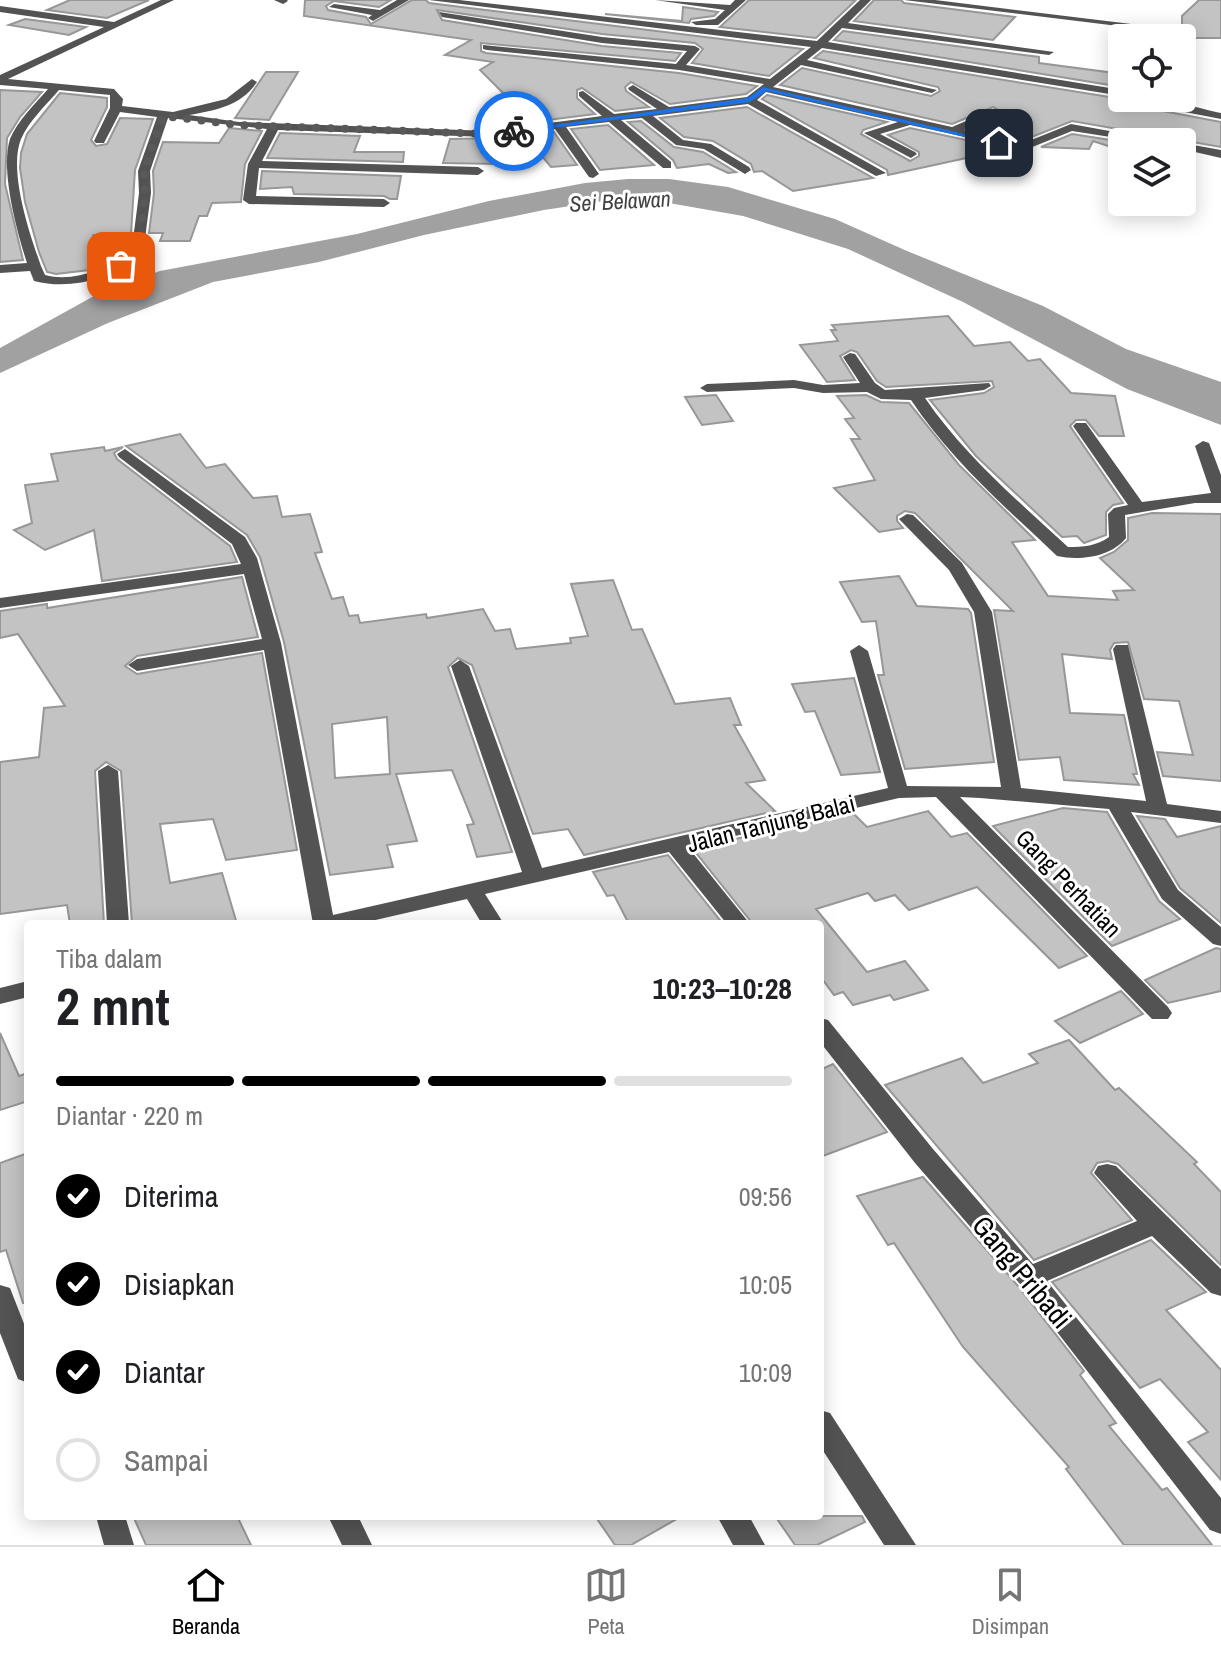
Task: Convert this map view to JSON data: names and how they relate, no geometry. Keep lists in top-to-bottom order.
{
  "streets": {
    "street": ["Jalan Tanjung Balai", "Gang Perhatian", "Gang Pribadi"]
  },
  "crossings": [
    ["Jalan Tanjung Balai", "Gang Perhatian"]
  ],
  "water": ["Sei Belawan"],
  "page": {
    "heading": ["2 mnt", "Tiba dalam", "10:23–10:28"],
    "bar": "Diantar · 220 m",
    "list": [
      ["Diterima", "09:56"],
      ["Disiapkan", "10:05"],
      ["Diantar", "10:09"],
      "Sampai"
    ],
    "tabs": ["Beranda", "Peta", "Disimpan"]
  }
}
